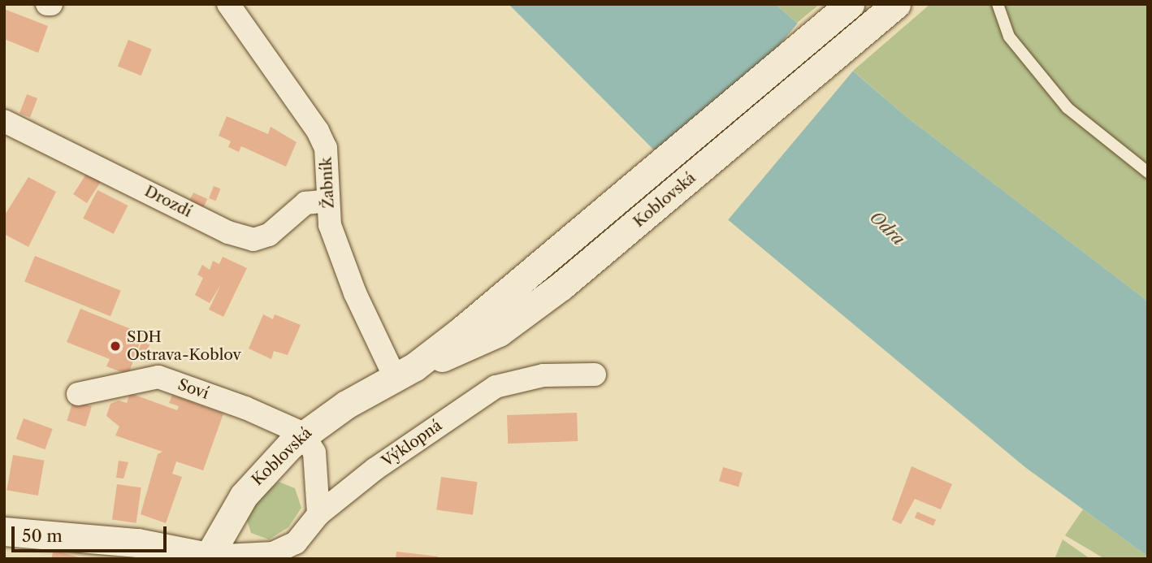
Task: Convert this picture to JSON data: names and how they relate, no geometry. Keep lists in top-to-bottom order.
{
  "streets": {
    "street": [
      "Žabník",
      "Koblovská",
      "Drozdí",
      "Soví",
      "Výklopná"
    ]
  },
  "crossings": [
    ["Žabník", "Koblovská"],
    ["Žabník", "Drozdí"],
    ["Koblovská", "Soví"],
    ["Koblovská", "Výklopná"]
  ],
  "water": ["Odra"],
  "places": ["SDH Ostrava-Koblov"],
  "scale_bar": "50 m"
}
